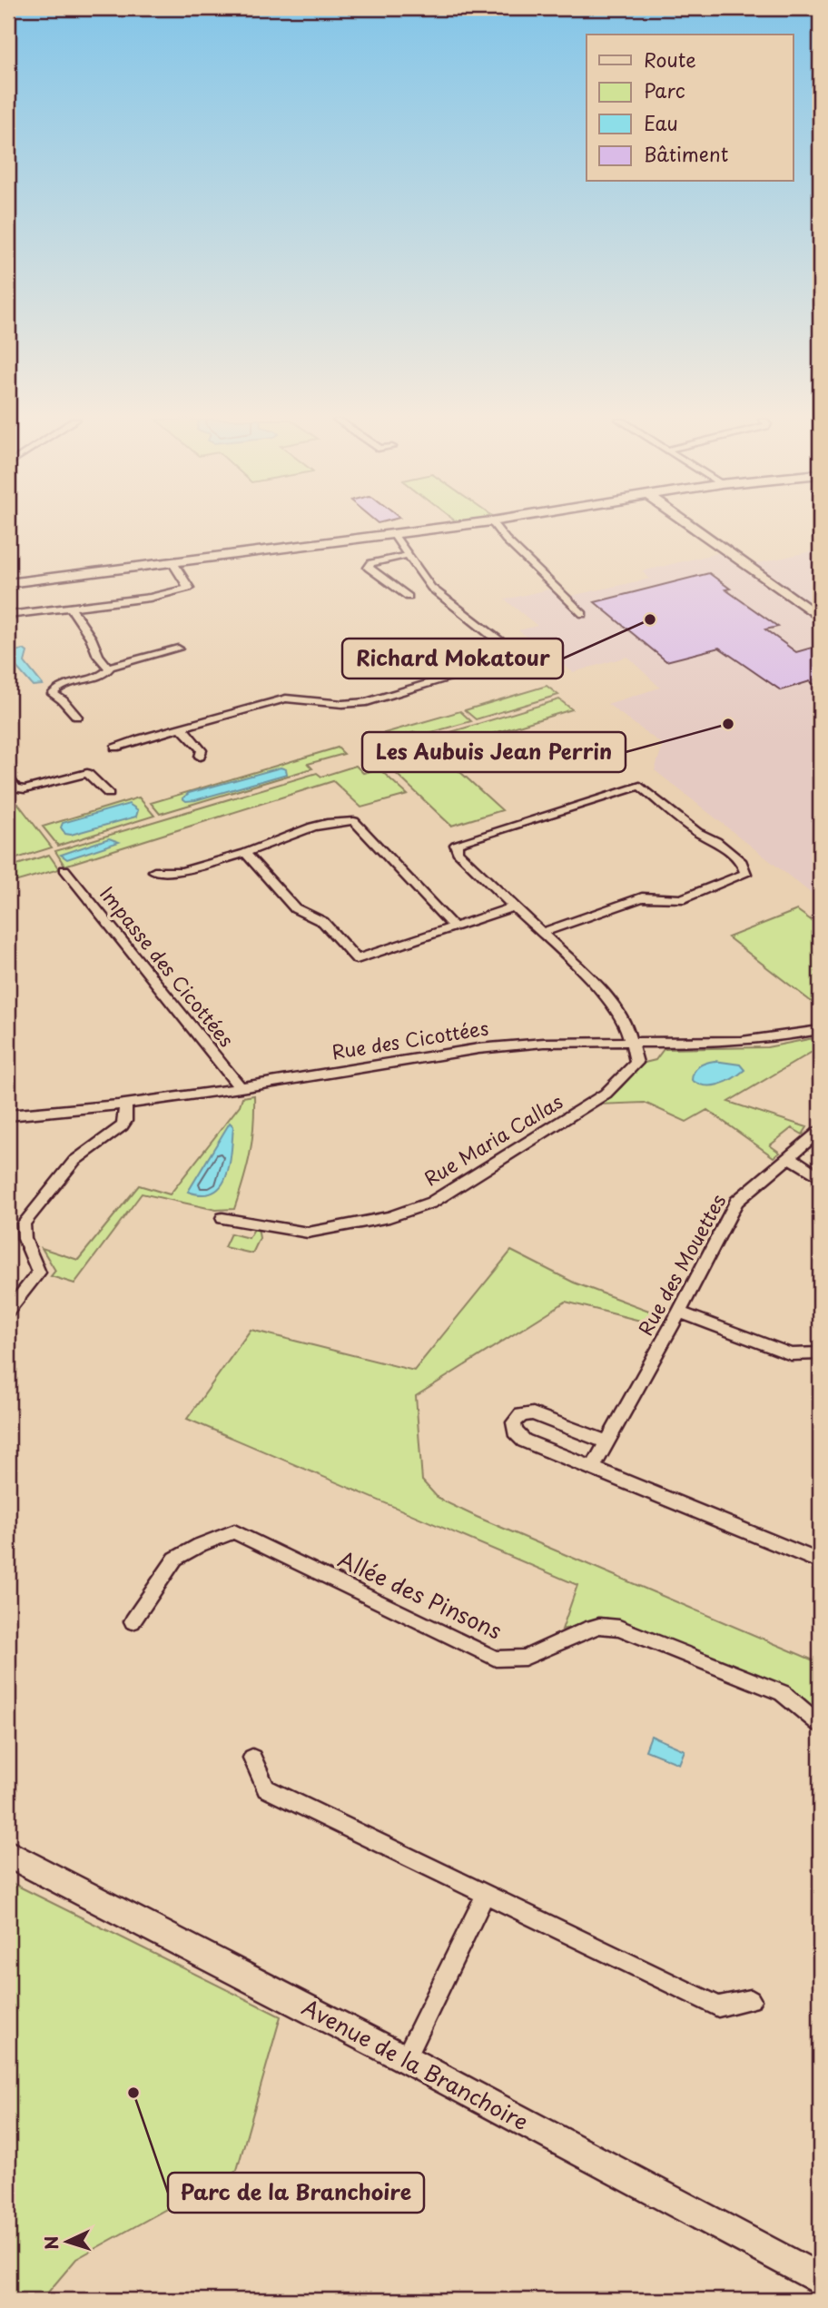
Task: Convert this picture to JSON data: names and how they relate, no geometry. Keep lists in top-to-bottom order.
{
  "streets": {
    "main road": ["Avenue de la Branchoire"],
    "street": [
      "Impasse des Cicottées",
      "Rue des Cicottées",
      "Rue Maria Callas",
      "Rue des Mouettes",
      "Allée des Pinsons"
    ]
  },
  "crossings": [
    ["Impasse des Cicottées", "Rue des Cicottées"],
    ["Rue des Cicottées", "Rue Maria Callas"]
  ],
  "places": ["Richard Mokatour", "Les Aubuis Jean Perrin", "Parc de la Branchoire"],
  "legend": [
    "Route",
    "Parc",
    "Eau",
    "Bâtiment"
  ],
  "north": "left"
}
